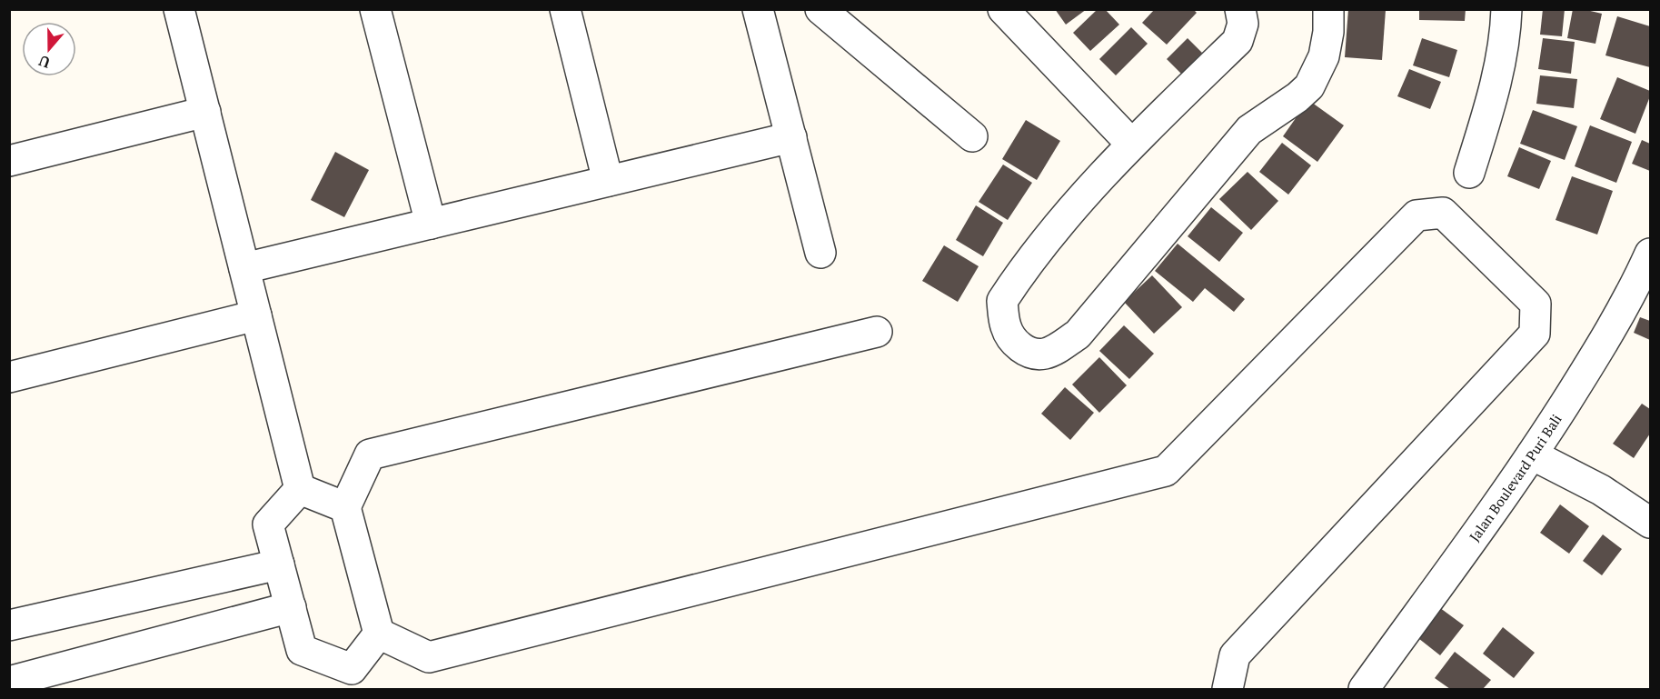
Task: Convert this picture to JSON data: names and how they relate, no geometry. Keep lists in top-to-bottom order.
{
  "streets": {
    "street": ["Jalan Boulevard Puri Bali"]
  },
  "north": "bottom"
}
